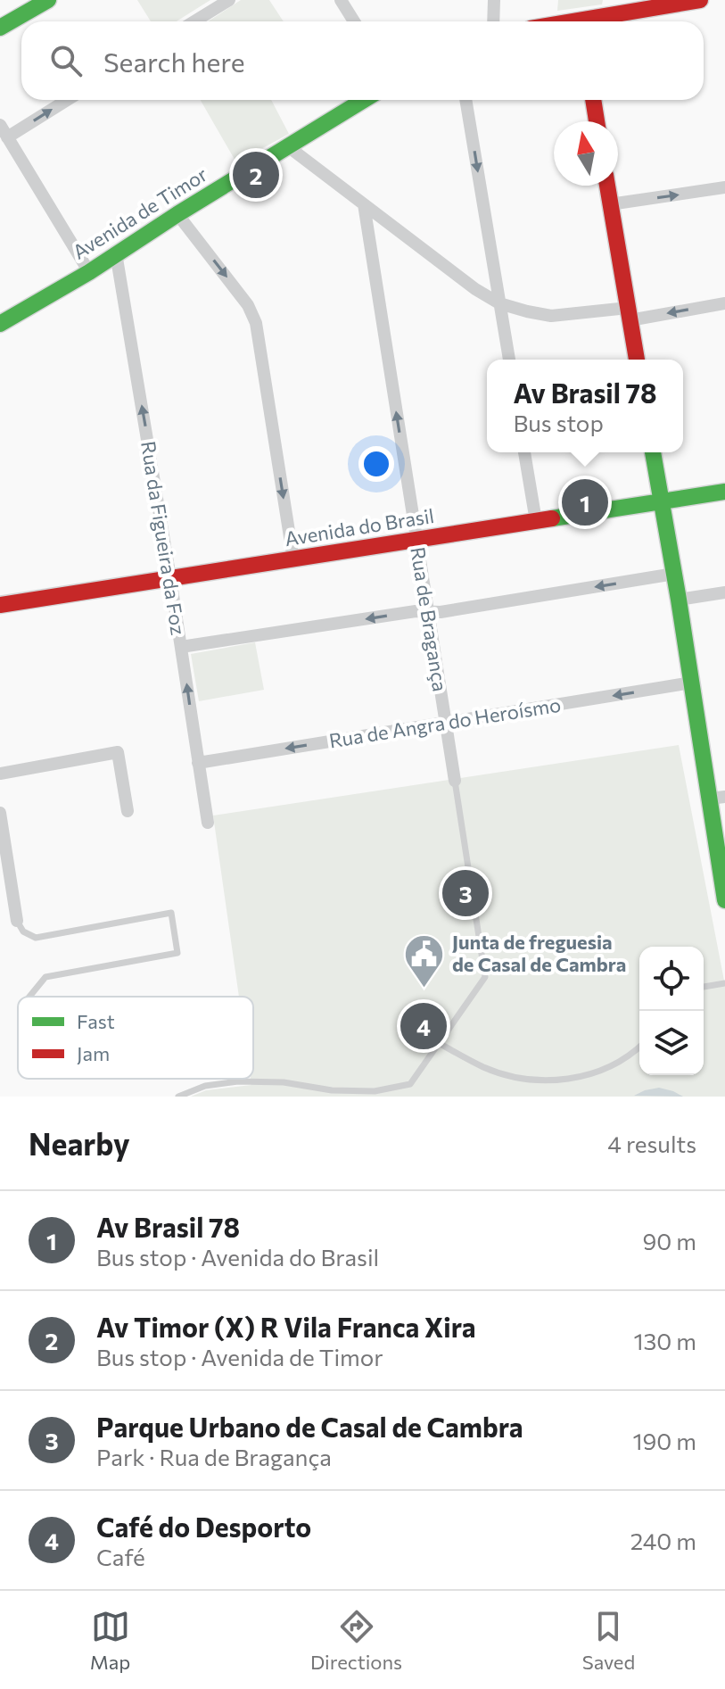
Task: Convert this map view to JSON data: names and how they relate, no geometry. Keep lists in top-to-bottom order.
{
  "streets": {
    "street": [
      "Avenida de Timor",
      "Avenida do Brasil",
      "Rua da Figueira da Foz",
      "Rua de Bragança",
      "Rua de Angra do Heroísmo"
    ]
  },
  "crossings": [
    ["Avenida de Timor", "Rua da Figueira da Foz"],
    ["Avenida do Brasil", "Rua da Figueira da Foz"],
    ["Avenida do Brasil", "Rua de Bragança"],
    ["Rua da Figueira da Foz", "Rua de Angra do Heroísmo"],
    ["Rua de Bragança", "Rua de Angra do Heroísmo"]
  ],
  "one_way": ["Rua da Figueira da Foz", "Rua de Bragança"],
  "places": {
    "public building": ["Junta de freguesia de Casal de Cambra"]
  },
  "legend": ["Fast", "Jam"],
  "north": "top",
  "page": {
    "search": "Search here",
    "pins": [
      "2",
      "1",
      "3",
      "4"
    ],
    "popup": ["Av Brasil 78", "Bus stop"],
    "heading": ["Nearby", "4 results"],
    "list": [
      {
        "mark": "1",
        "name": "Av Brasil 78",
        "note": "Bus stop · Avenida do Brasil",
        "value": "90 m"
      },
      {
        "mark": "2",
        "name": "Av Timor (X) R Vila Franca Xira",
        "note": "Bus stop · Avenida de Timor",
        "value": "130 m"
      },
      {
        "mark": "3",
        "name": "Parque Urbano de Casal de Cambra",
        "note": "Park · Rua de Bragança",
        "value": "190 m"
      },
      {
        "mark": "4",
        "name": "Café do Desporto",
        "note": "Café",
        "value": "240 m"
      }
    ],
    "nav": ["Map", "Directions", "Saved"]
  }
}
